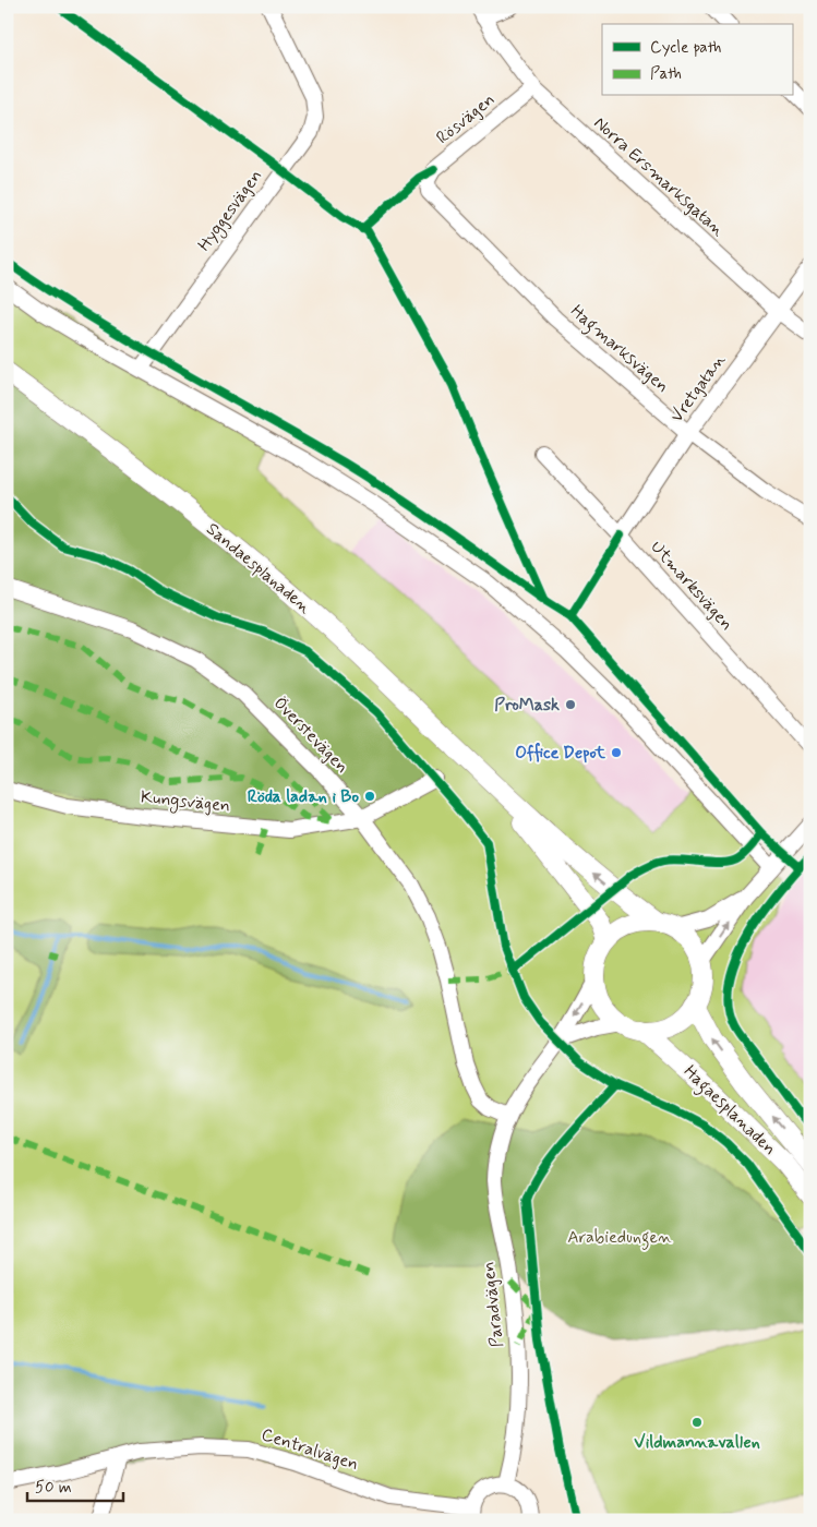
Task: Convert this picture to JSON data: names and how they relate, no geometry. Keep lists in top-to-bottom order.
{
  "streets": {
    "main road": ["Sandaesplanaden", "Hagaesplanaden"],
    "street": [
      "Rösvägen",
      "Norra Ersmarksgatan",
      "Hyggesvägen",
      "Hagmarksvägen",
      "Vretgatan",
      "Utmarksvägen",
      "Överstevägen",
      "Kungsvägen",
      "Paradvägen",
      "Centralvägen"
    ]
  },
  "crossings": [
    ["Rösvägen", "Norra Ersmarksgatan"],
    ["Rösvägen", "Hagmarksvägen"],
    ["Norra Ersmarksgatan", "Vretgatan"],
    ["Hagmarksvägen", "Vretgatan"],
    ["Vretgatan", "Utmarksvägen"],
    ["Sandaesplanaden", "Hagaesplanaden"],
    ["Sandaesplanaden", "Paradvägen"],
    ["Överstevägen", "Kungsvägen"],
    ["Överstevägen", "Paradvägen"],
    ["Hagaesplanaden", "Paradvägen"],
    ["Paradvägen", "Centralvägen"]
  ],
  "parks": ["Arabiedungen"],
  "places": [
    "ProMask",
    "Office Depot",
    "Röda ladan i Bo",
    "Vildmannavallen"
  ],
  "legend": ["Cycle path", "Path"],
  "scale_bar": "50 m"
}
